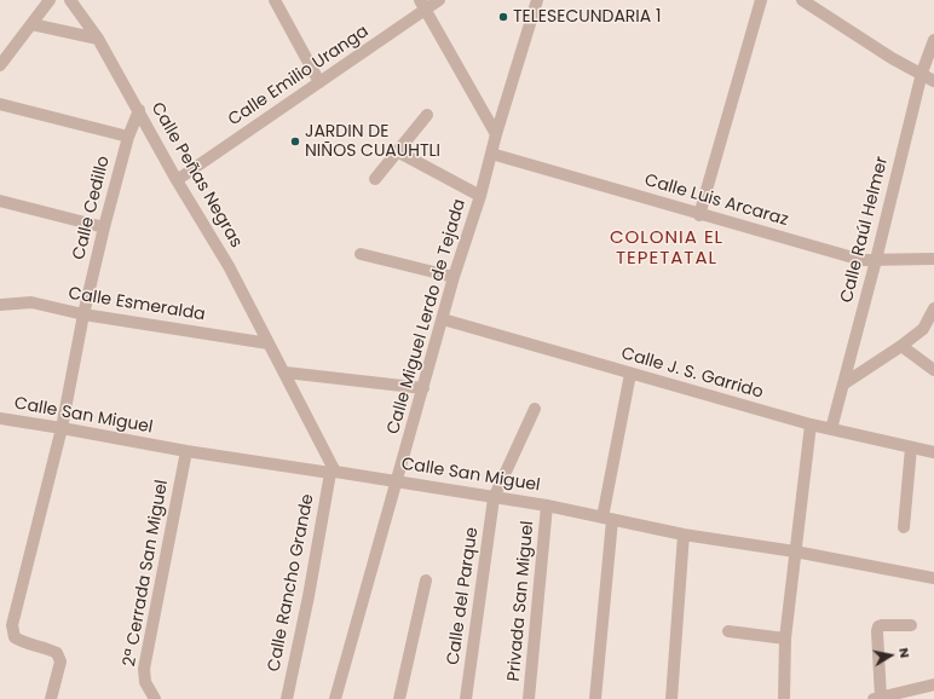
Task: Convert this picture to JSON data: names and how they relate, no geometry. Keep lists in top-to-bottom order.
{
  "streets": {
    "street": [
      "Calle Emilio Uranga",
      "Calle Peñas Negras",
      "Calle Luis Arcaraz",
      "Calle Cedillo",
      "Calle Raúl Helmer",
      "Calle Esmeralda",
      "Calle Miguel Lerdo de Tejada",
      "Calle J. S. Garrido",
      "Calle San Miguel",
      "2ª Cerrada San Miguel",
      "Calle Rancho Grande",
      "Calle del Parque",
      "Privada San Miguel"
    ]
  },
  "crossings": [
    ["Calle Emilio Uranga", "Calle Peñas Negras"],
    ["Calle Peñas Negras", "Calle Cedillo"],
    ["Calle Peñas Negras", "Calle Esmeralda"],
    ["Calle Peñas Negras", "Calle San Miguel"],
    ["Calle Peñas Negras", "Calle Rancho Grande"],
    ["Calle Luis Arcaraz", "Calle Raúl Helmer"],
    ["Calle Luis Arcaraz", "Calle Miguel Lerdo de Tejada"],
    ["Calle Cedillo", "Calle Esmeralda"],
    ["Calle Cedillo", "Calle San Miguel"],
    ["Calle Raúl Helmer", "Calle J. S. Garrido"],
    ["Calle Miguel Lerdo de Tejada", "Calle J. S. Garrido"],
    ["Calle Miguel Lerdo de Tejada", "Calle San Miguel"],
    ["Calle San Miguel", "2ª Cerrada San Miguel"],
    ["Calle San Miguel", "Calle Rancho Grande"],
    ["Calle San Miguel", "Calle del Parque"],
    ["Calle San Miguel", "Privada San Miguel"]
  ],
  "districts": ["COLONIA EL TEPETATAL"],
  "places": ["TELESECUNDARIA 1", "JARDIN DE NIÑOS CUAUHTLI"],
  "north": "right"
}
